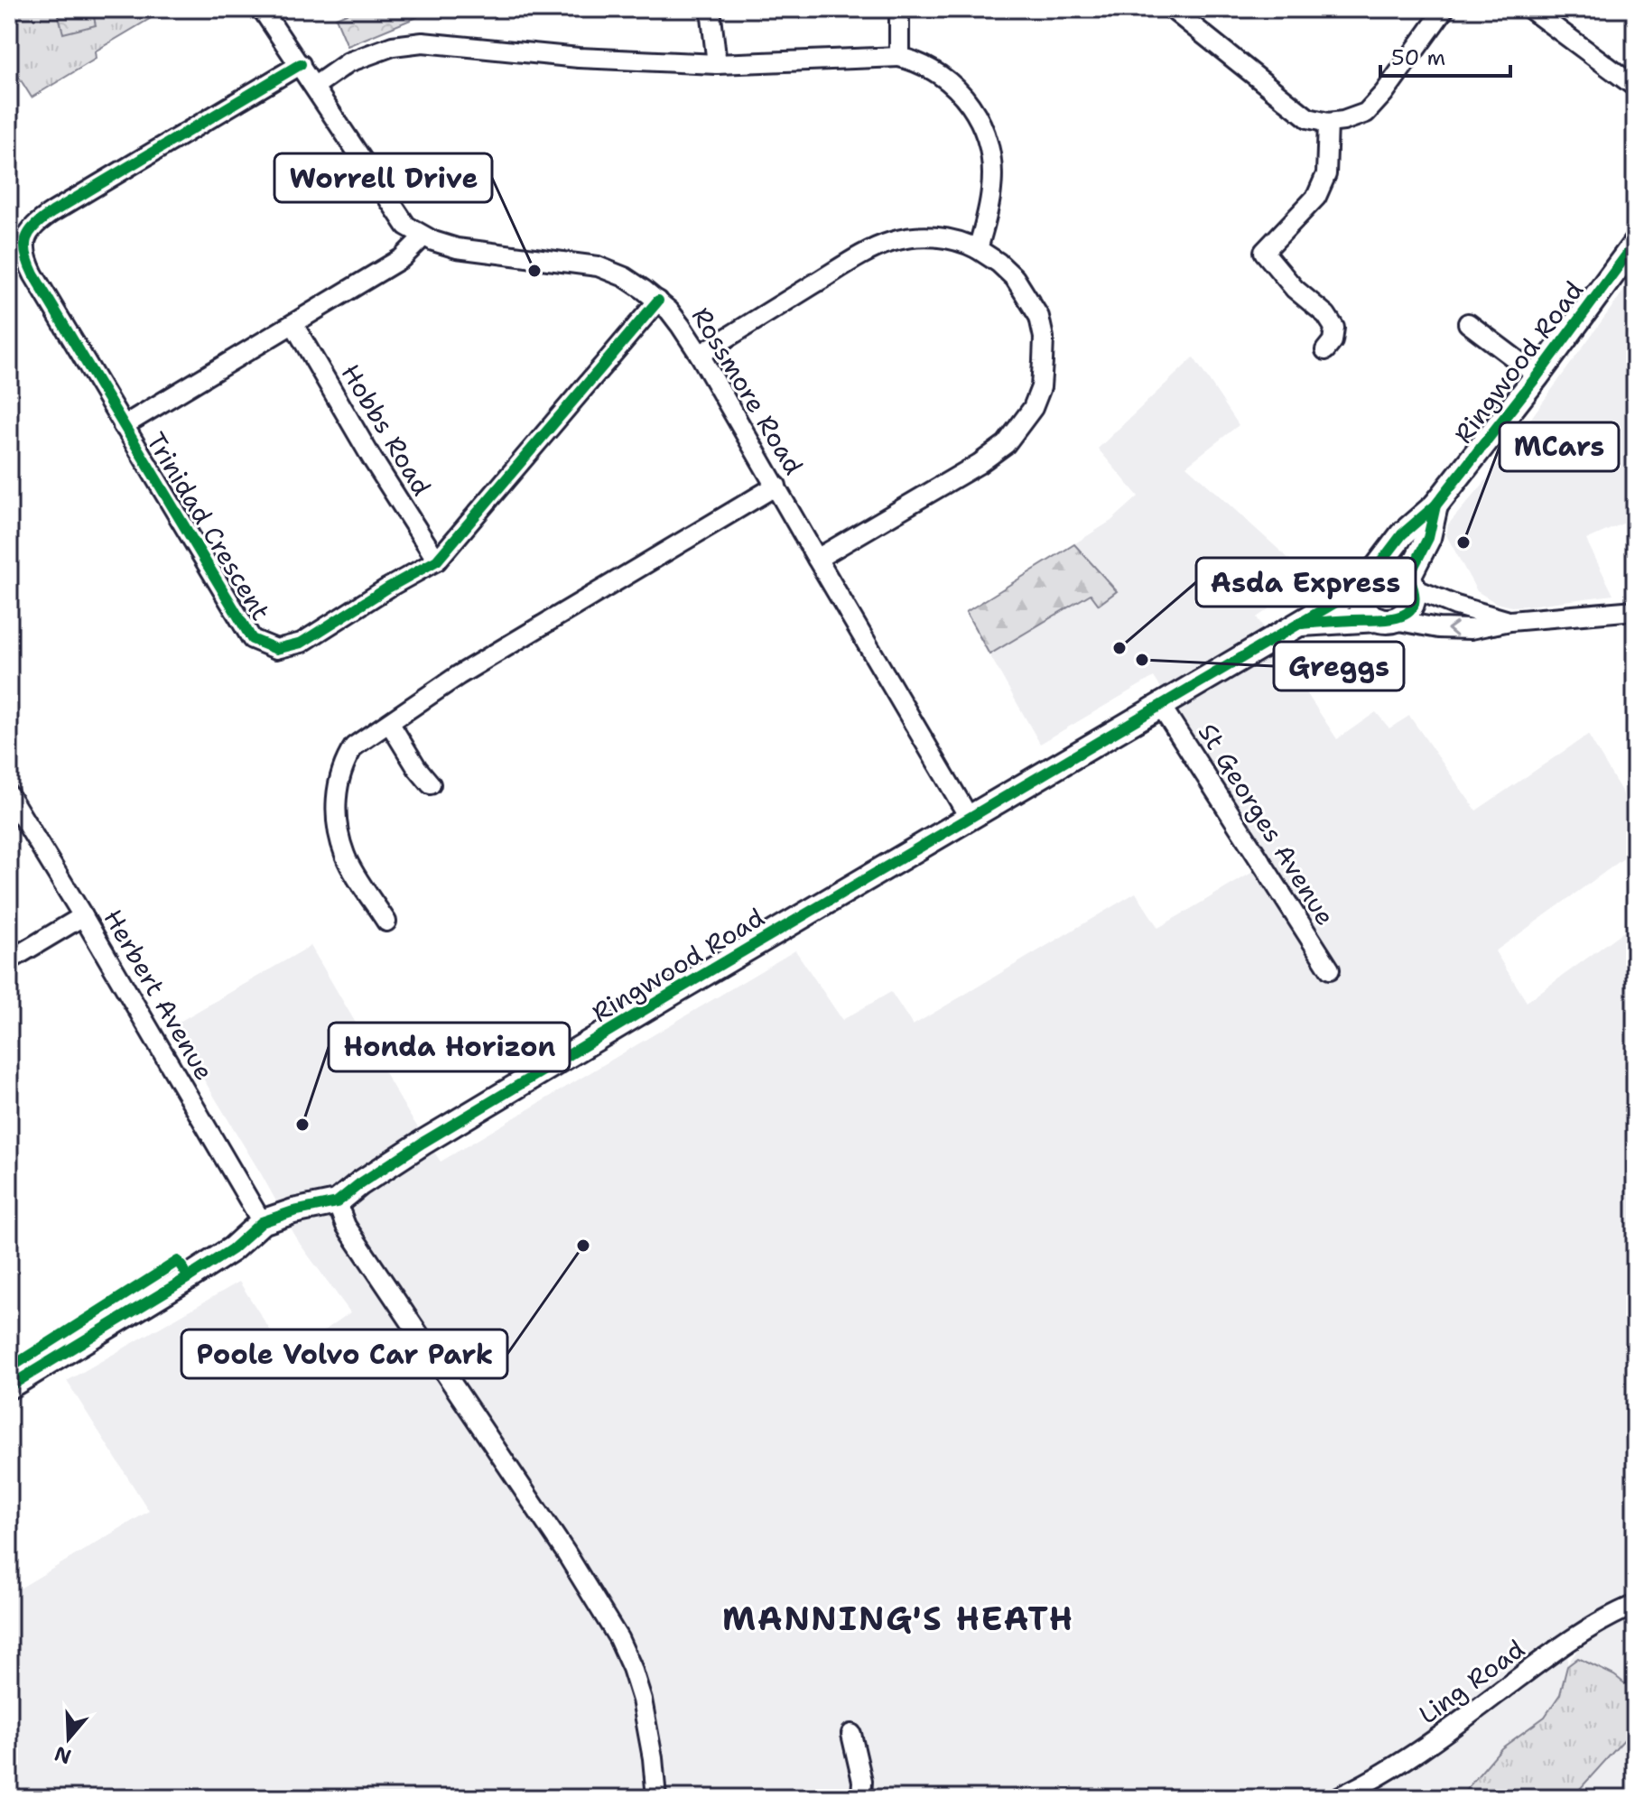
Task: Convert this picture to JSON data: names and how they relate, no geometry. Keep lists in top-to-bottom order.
{
  "streets": {
    "main road": ["Ringwood Road"],
    "street": [
      "Rossmore Road",
      "Hobbs Road",
      "Trinidad Crescent",
      "St Georges Avenue",
      "Herbert Avenue",
      "Ling Road"
    ]
  },
  "crossings": [
    ["Ringwood Road", "Rossmore Road"],
    ["Ringwood Road", "St Georges Avenue"],
    ["Ringwood Road", "Herbert Avenue"],
    ["Rossmore Road", "Trinidad Crescent"],
    ["Hobbs Road", "Trinidad Crescent"]
  ],
  "districts": ["MANNING'S HEATH"],
  "places": [
    "Worrell Drive",
    "MCars",
    "Asda Express",
    "Greggs",
    "Honda Horizon",
    "Poole Volvo Car Park"
  ],
  "scale_bar": "50 m",
  "north": "bottom"
}
